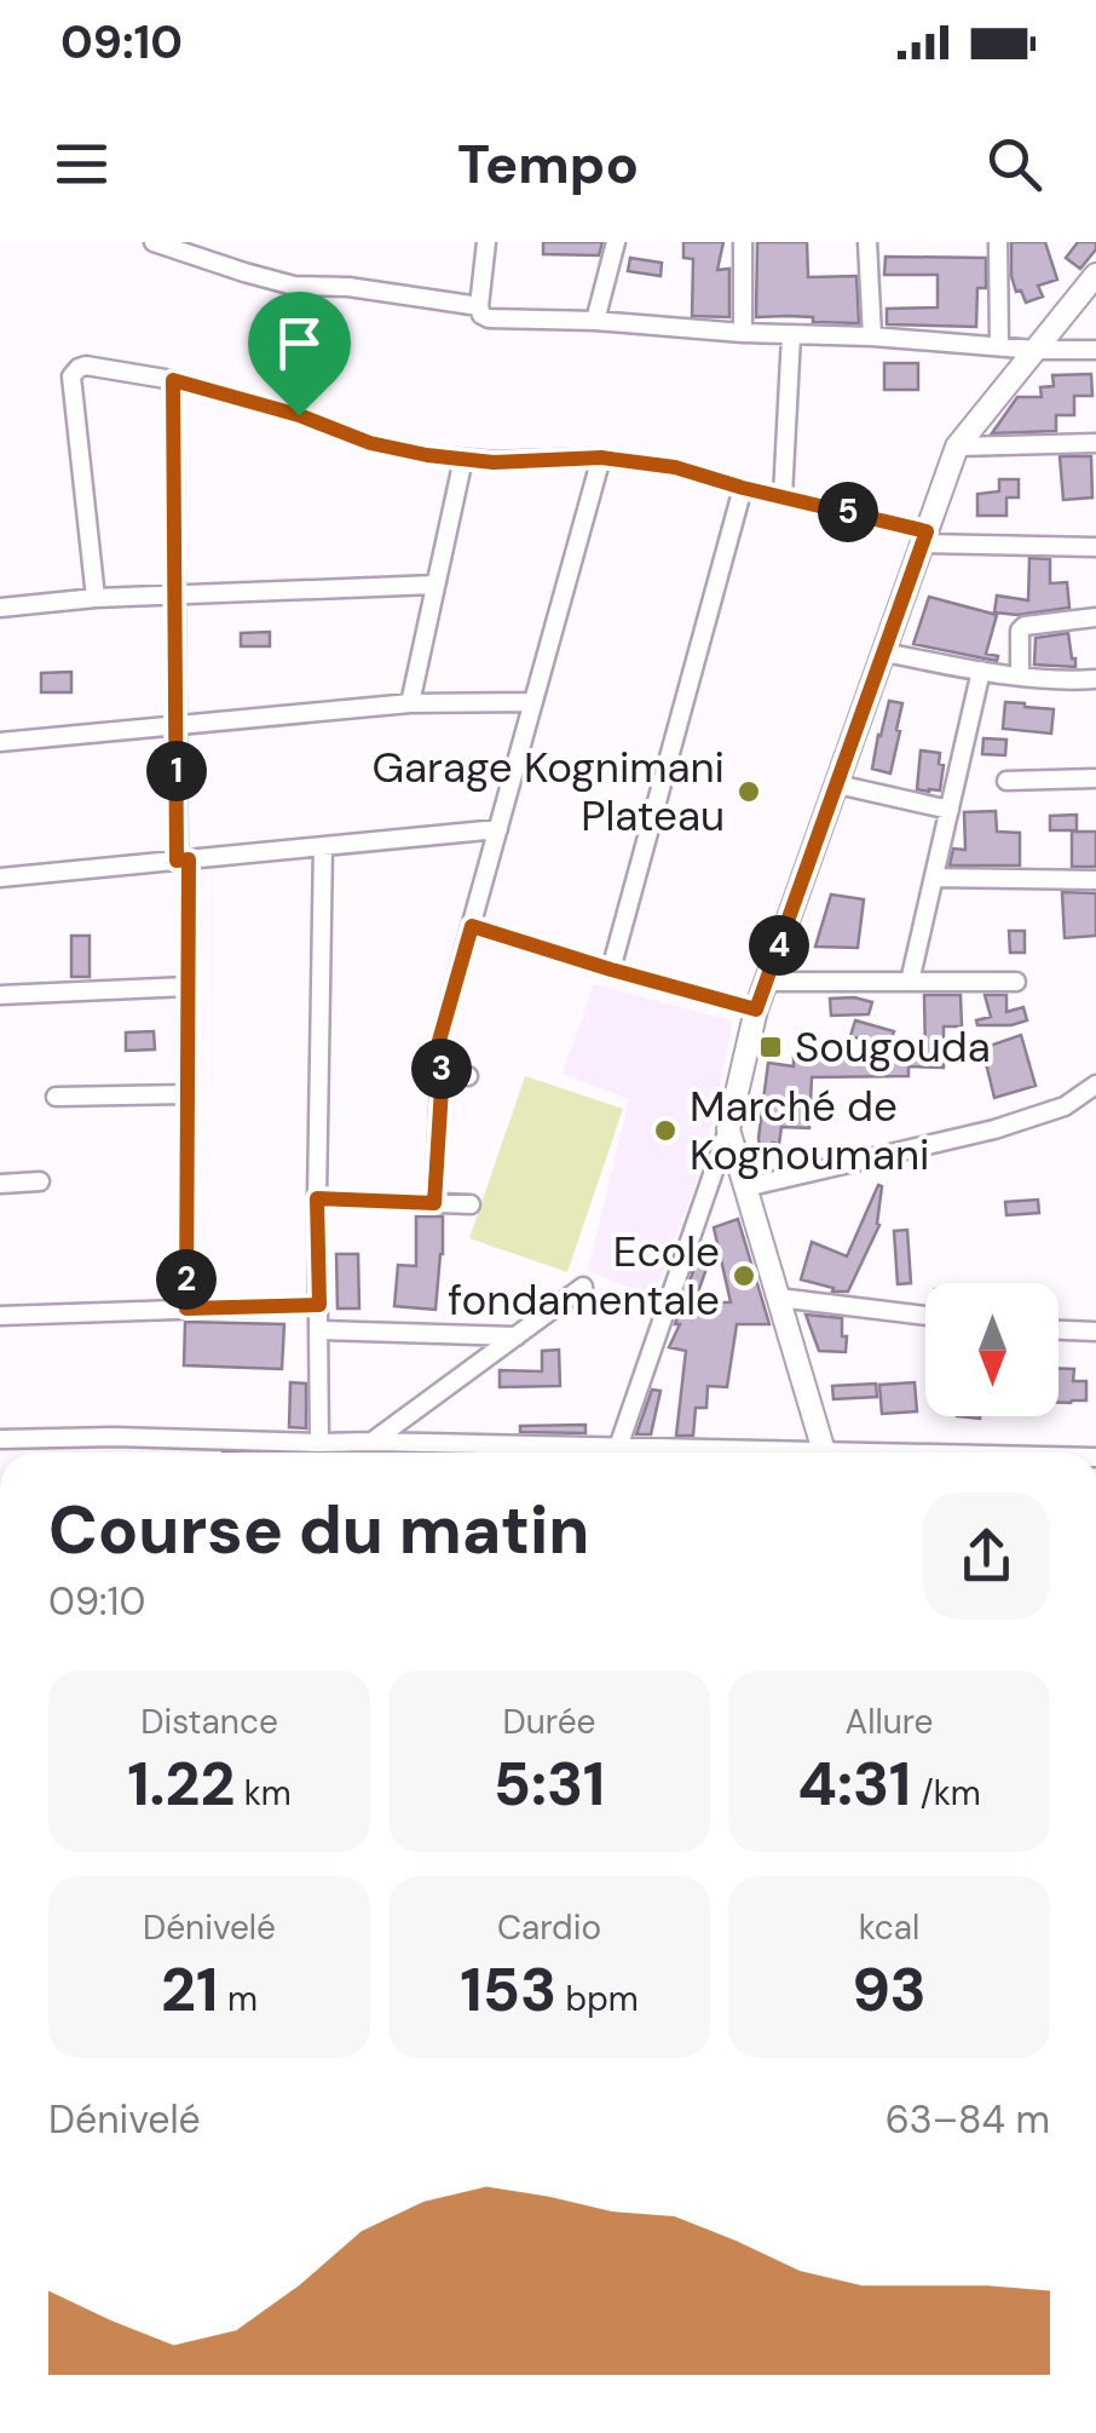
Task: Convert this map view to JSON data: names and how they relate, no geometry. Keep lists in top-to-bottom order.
{
  "places": {
    "other": ["Garage Kognimani Plateau", "Marché de Kognoumani", "Ecole fondamentale"],
    "transit": ["Sougouda"]
  },
  "north": "bottom",
  "page": {
    "status": "09:10",
    "header": "Tempo",
    "pins": [
      "5",
      "1",
      "4",
      "3",
      "2"
    ],
    "heading": ["Course du matin", "09:10"],
    "stats": [
      ["Distance", "1.22 km"],
      ["Durée", "5:31"],
      ["Allure", "4:31 /km"],
      ["Dénivelé", "21 m"],
      ["Cardio", "153 bpm"],
      ["kcal", "93"]
    ],
    "chart": ["Dénivelé", "63–84 m"]
  }
}
